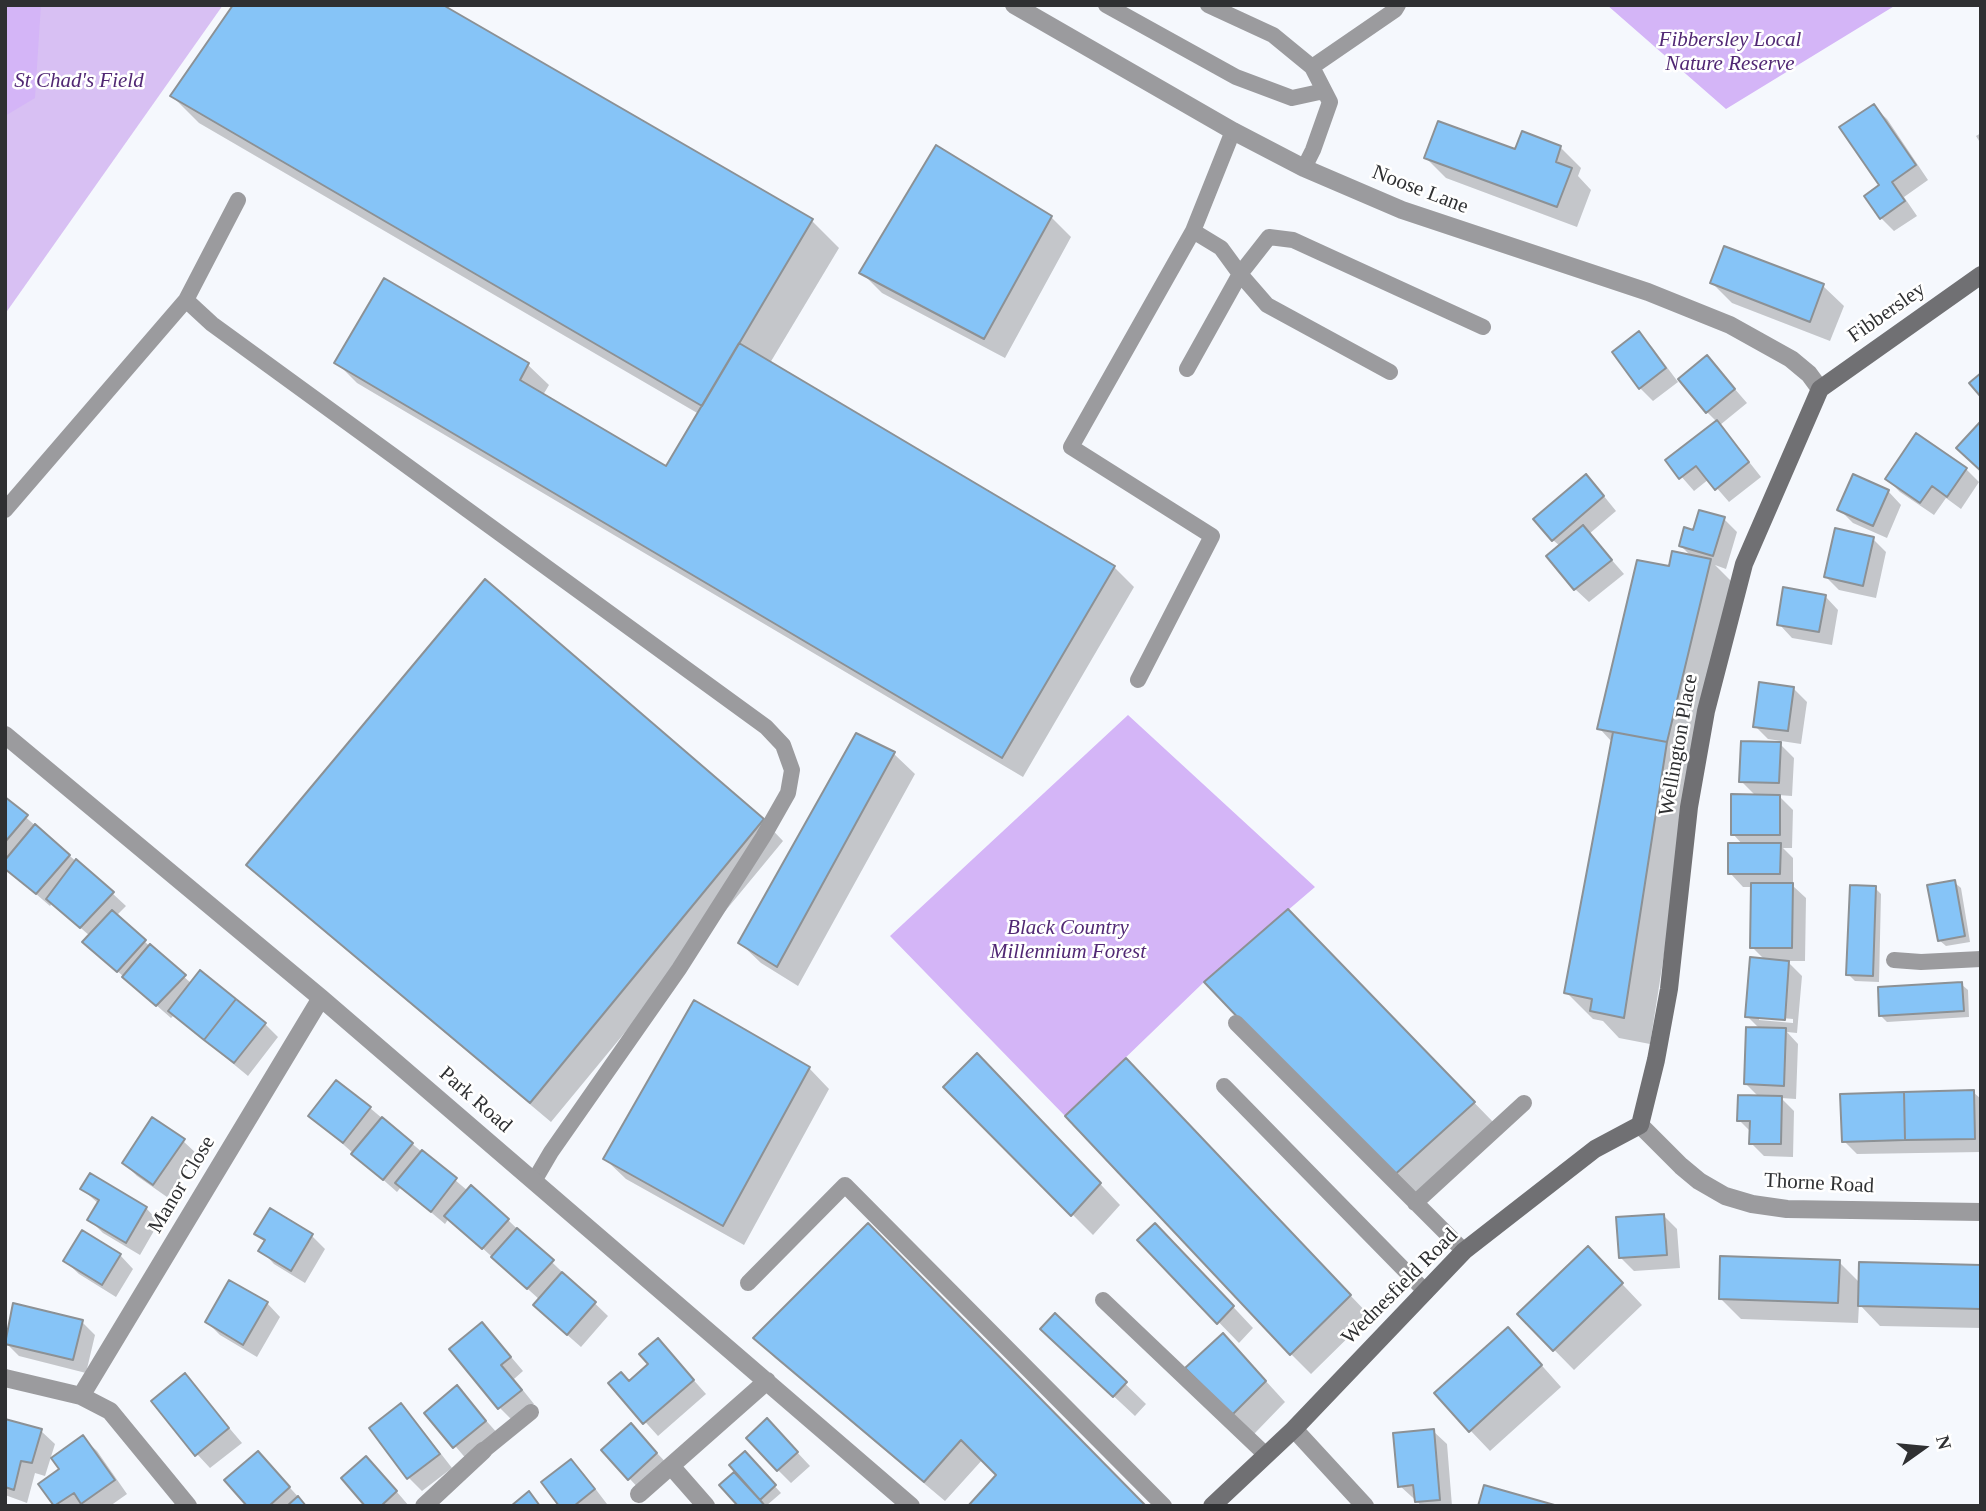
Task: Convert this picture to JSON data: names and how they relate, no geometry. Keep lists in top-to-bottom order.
{
  "streets": {
    "main road": ["Fibbersley", "Wellington Place", "Wednesfield Road"],
    "street": [
      "Noose Lane",
      "Park Road",
      "Thorne Road",
      "Manor Close"
    ]
  },
  "crossings": [
    ["Noose Lane", "Fibbersley"],
    ["Noose Lane", "Wellington Place"],
    ["Fibbersley", "Wellington Place"],
    ["Wellington Place", "Thorne Road"],
    ["Wellington Place", "Wednesfield Road"],
    ["Park Road", "Manor Close"],
    ["Thorne Road", "Wednesfield Road"]
  ],
  "parks": ["Fibbersley Local Nature Reserve", "St Chad's Field", "Black Country Millennium Forest"],
  "north": "right"
}
